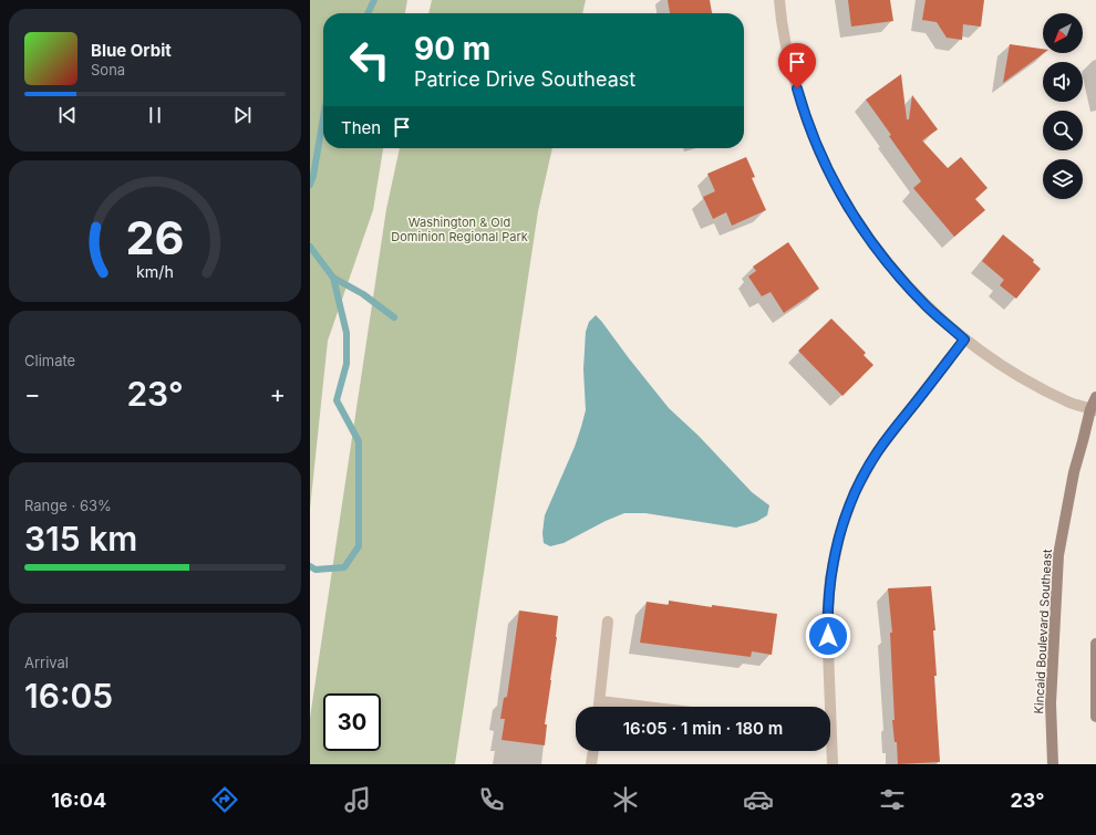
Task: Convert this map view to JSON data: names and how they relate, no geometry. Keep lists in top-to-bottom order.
{
  "streets": {
    "street": ["Kincaid Boulevard Southeast"]
  },
  "parks": ["Washington & Old Dominion Regional Park"],
  "north": "bottom left",
  "page": {
    "turn": ["90 m", "Patrice Drive Southeast"],
    "song": ["Blue Orbit", "Sona"],
    "then": "Then",
    "tile": [
      "Climate",
      ["Range · 63%", "315 km"],
      ["Arrival", "16:05"]
    ],
    "heat": ["−", "23°", "+"],
    "limit": "30",
    "trip": "16:05 · 1 min · 180 m",
    "tabs": ["16:04", "23°"],
    "gauge": ["26", "km/h"]
  }
}
